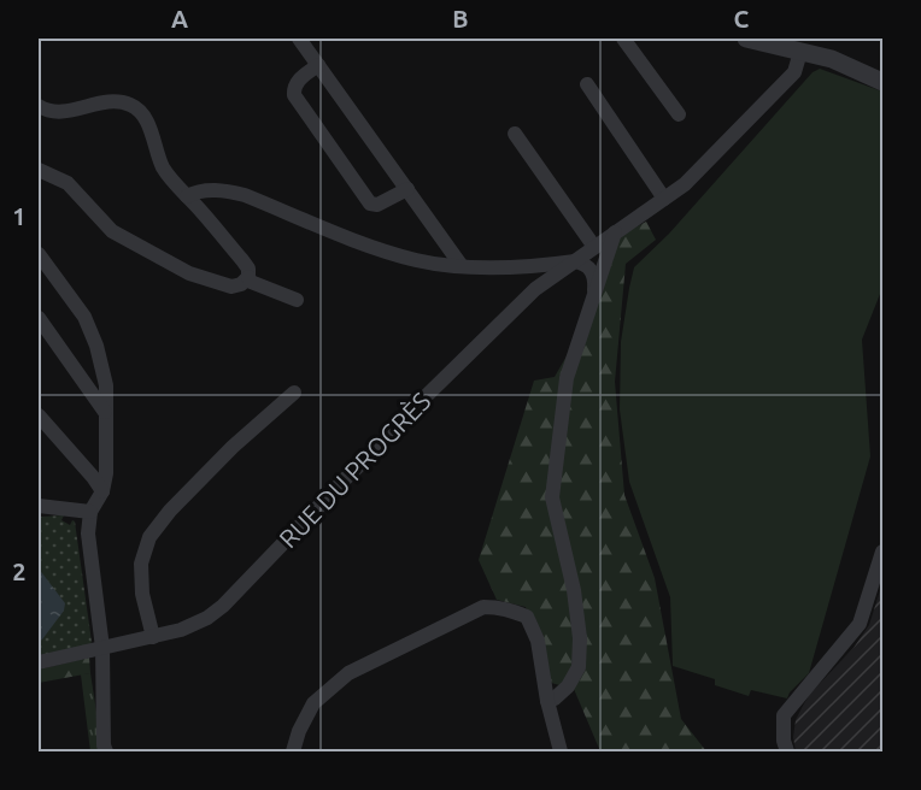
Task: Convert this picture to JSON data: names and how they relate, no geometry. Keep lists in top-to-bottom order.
{
  "streets": {
    "street": ["RUE DU PROGRÈS"]
  },
  "grid": {
    "columns": ["A", "B", "C"],
    "rows": ["1", "2"]
  }
}
